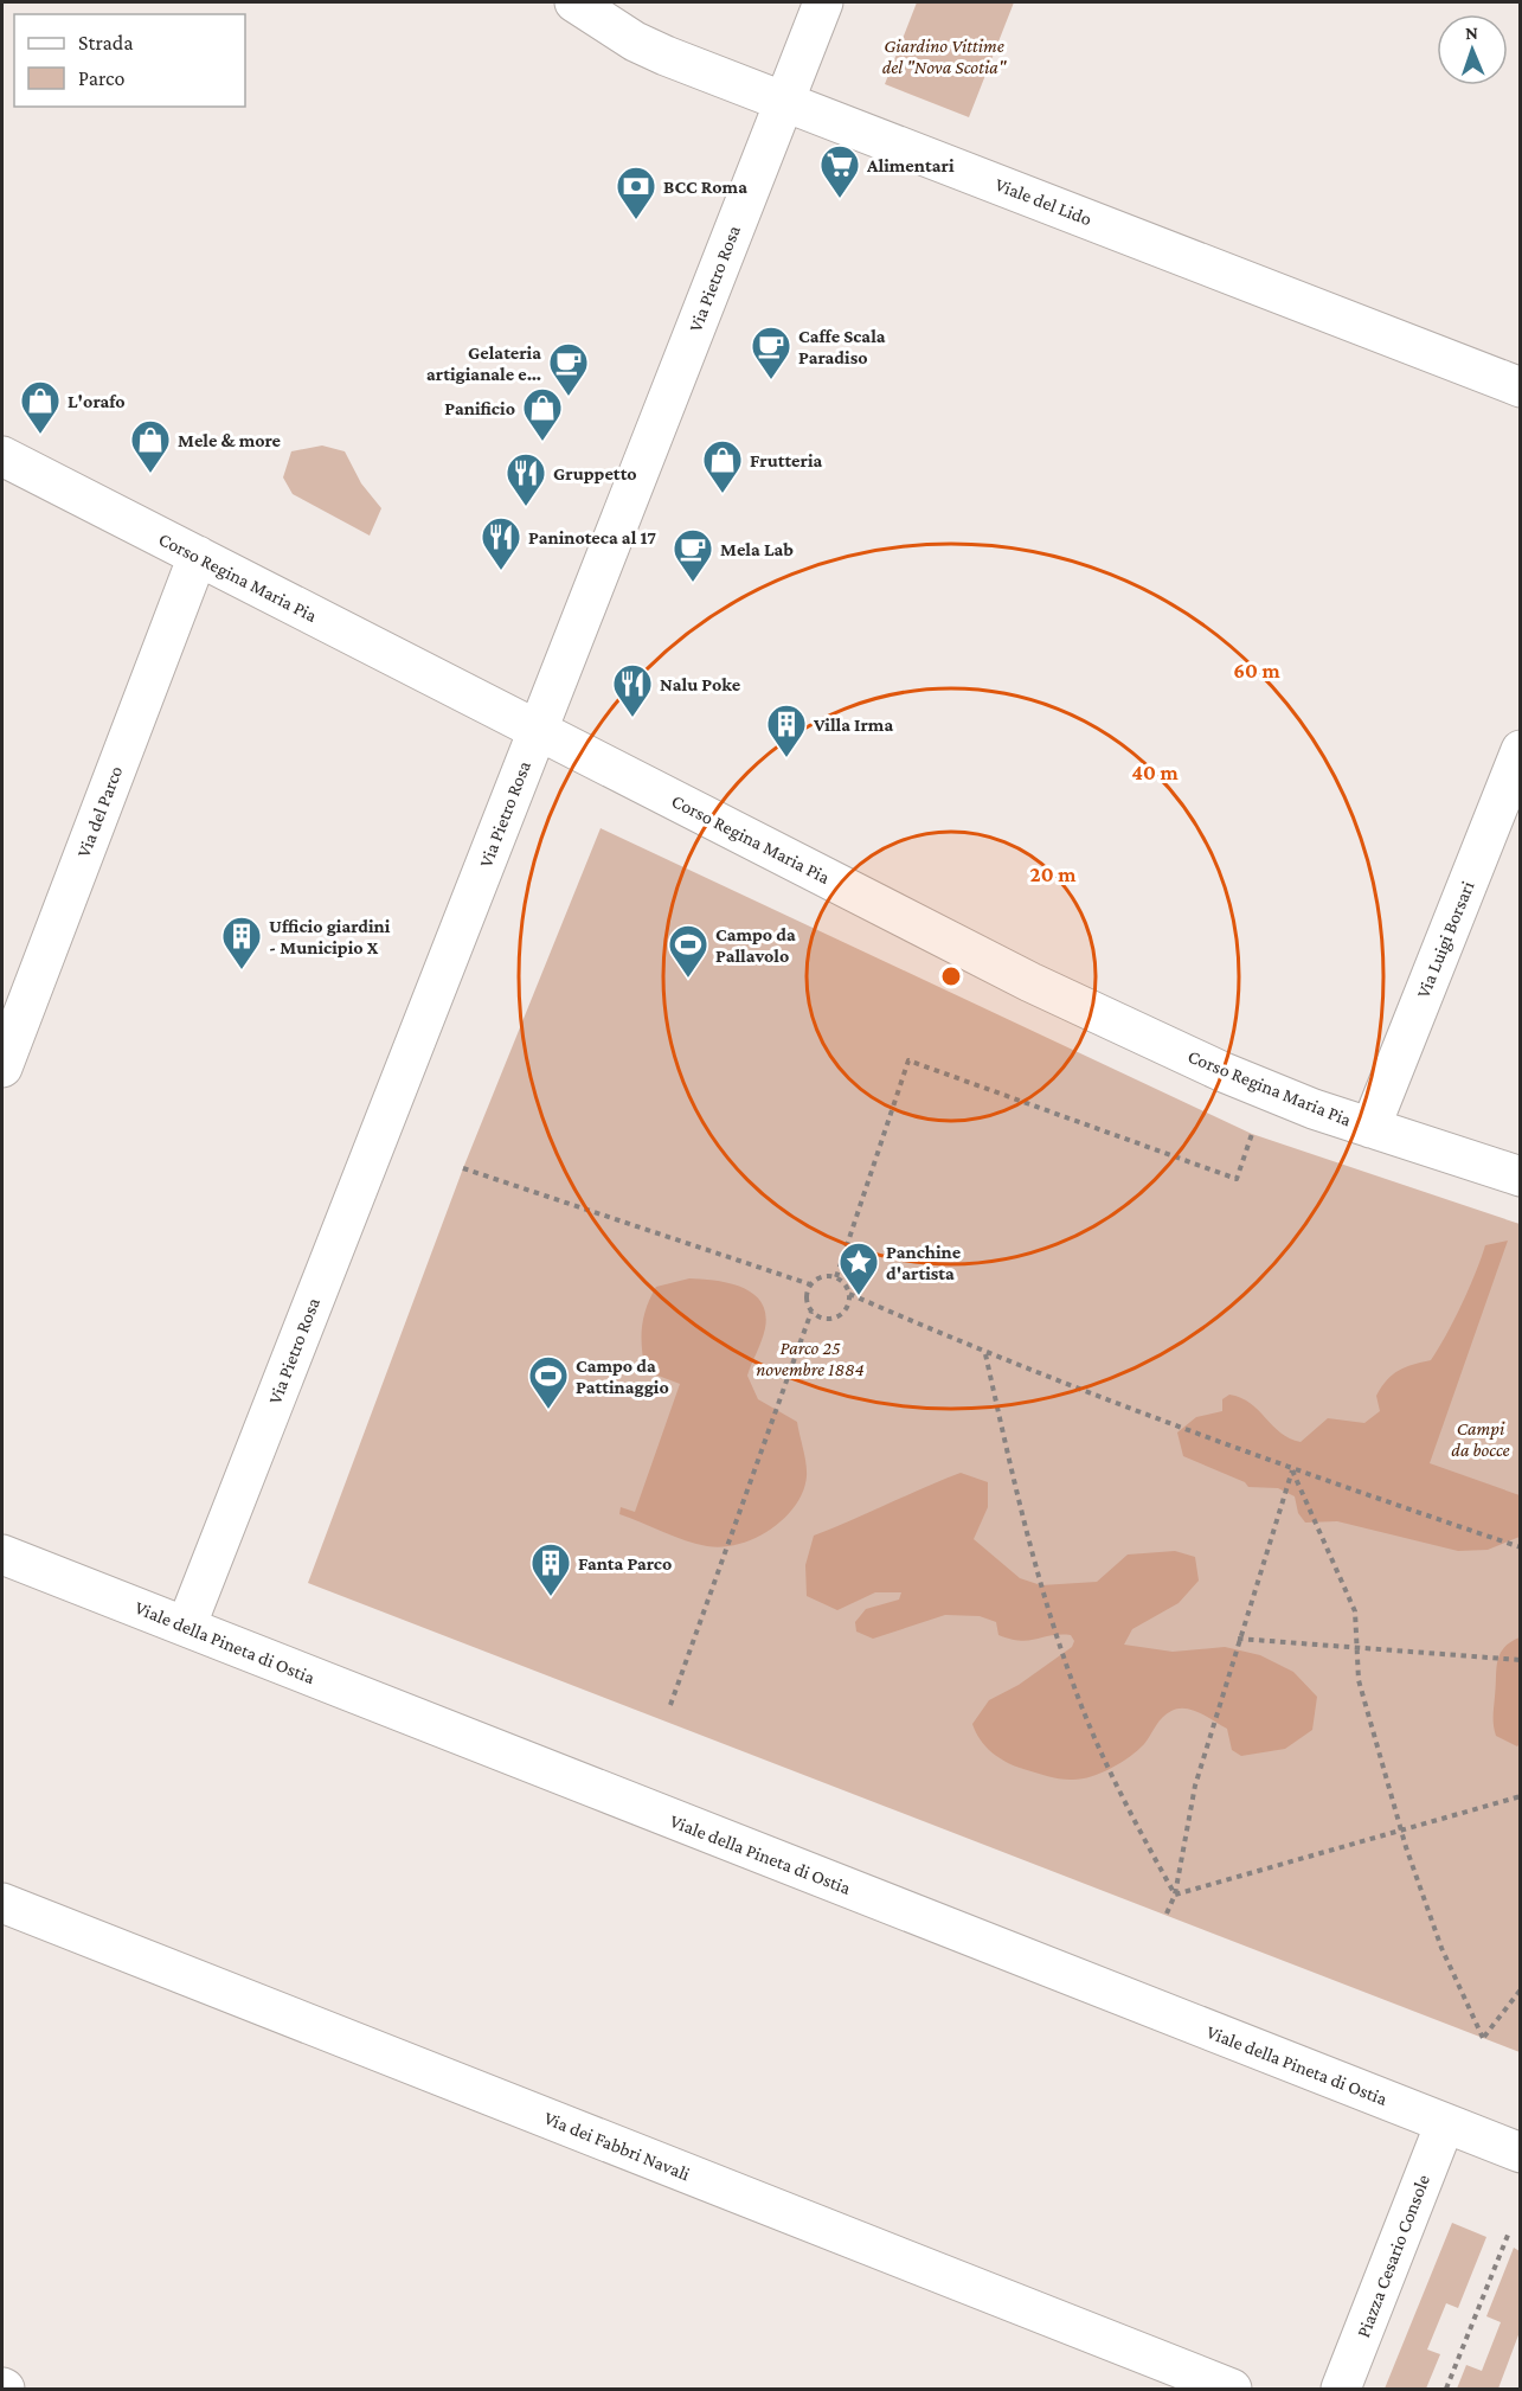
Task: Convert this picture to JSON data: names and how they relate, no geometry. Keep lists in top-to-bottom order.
{
  "streets": {
    "street": [
      "Viale del Lido",
      "Via Pietro Rosa",
      "Corso Regina Maria Pia",
      "Via del Parco",
      "Via Luigi Borsari",
      "Viale della Pineta di Ostia",
      "Via dei Fabbri Navali",
      "Piazza Cesario Console"
    ]
  },
  "crossings": [
    ["Viale del Lido", "Via Pietro Rosa"],
    ["Via Pietro Rosa", "Corso Regina Maria Pia"],
    ["Via Pietro Rosa", "Viale della Pineta di Ostia"],
    ["Corso Regina Maria Pia", "Via del Parco"],
    ["Corso Regina Maria Pia", "Via Luigi Borsari"],
    ["Viale della Pineta di Ostia", "Piazza Cesario Console"]
  ],
  "parks": ["Giardino Vittime del \"Nova Scotia\"", "Parco 25 novembre 1884", "Campi da bocce"],
  "places": {
    "supermarket": ["Alimentari"],
    "bank": ["BCC Roma"],
    "cafe": ["Caffe Scala Paradiso", "Gelateria artigianale e…", "Mela Lab"],
    "shop": [
      "L'orafo",
      "Panificio",
      "Mele & more",
      "Frutteria"
    ],
    "restaurant": ["Gruppetto", "Paninoteca al 17", "Nalu Poke"],
    "building": ["Villa Irma", "Ufficio giardini - Municipio X", "Fanta Parco"],
    "sports": ["Campo da Pallavolo", "Campo da Pattinaggio"],
    "place": ["Panchine d'artista"]
  },
  "legend": ["Strada", "Parco"],
  "north": "top",
  "rings": ["60 m", "40 m", "20 m"]
}
